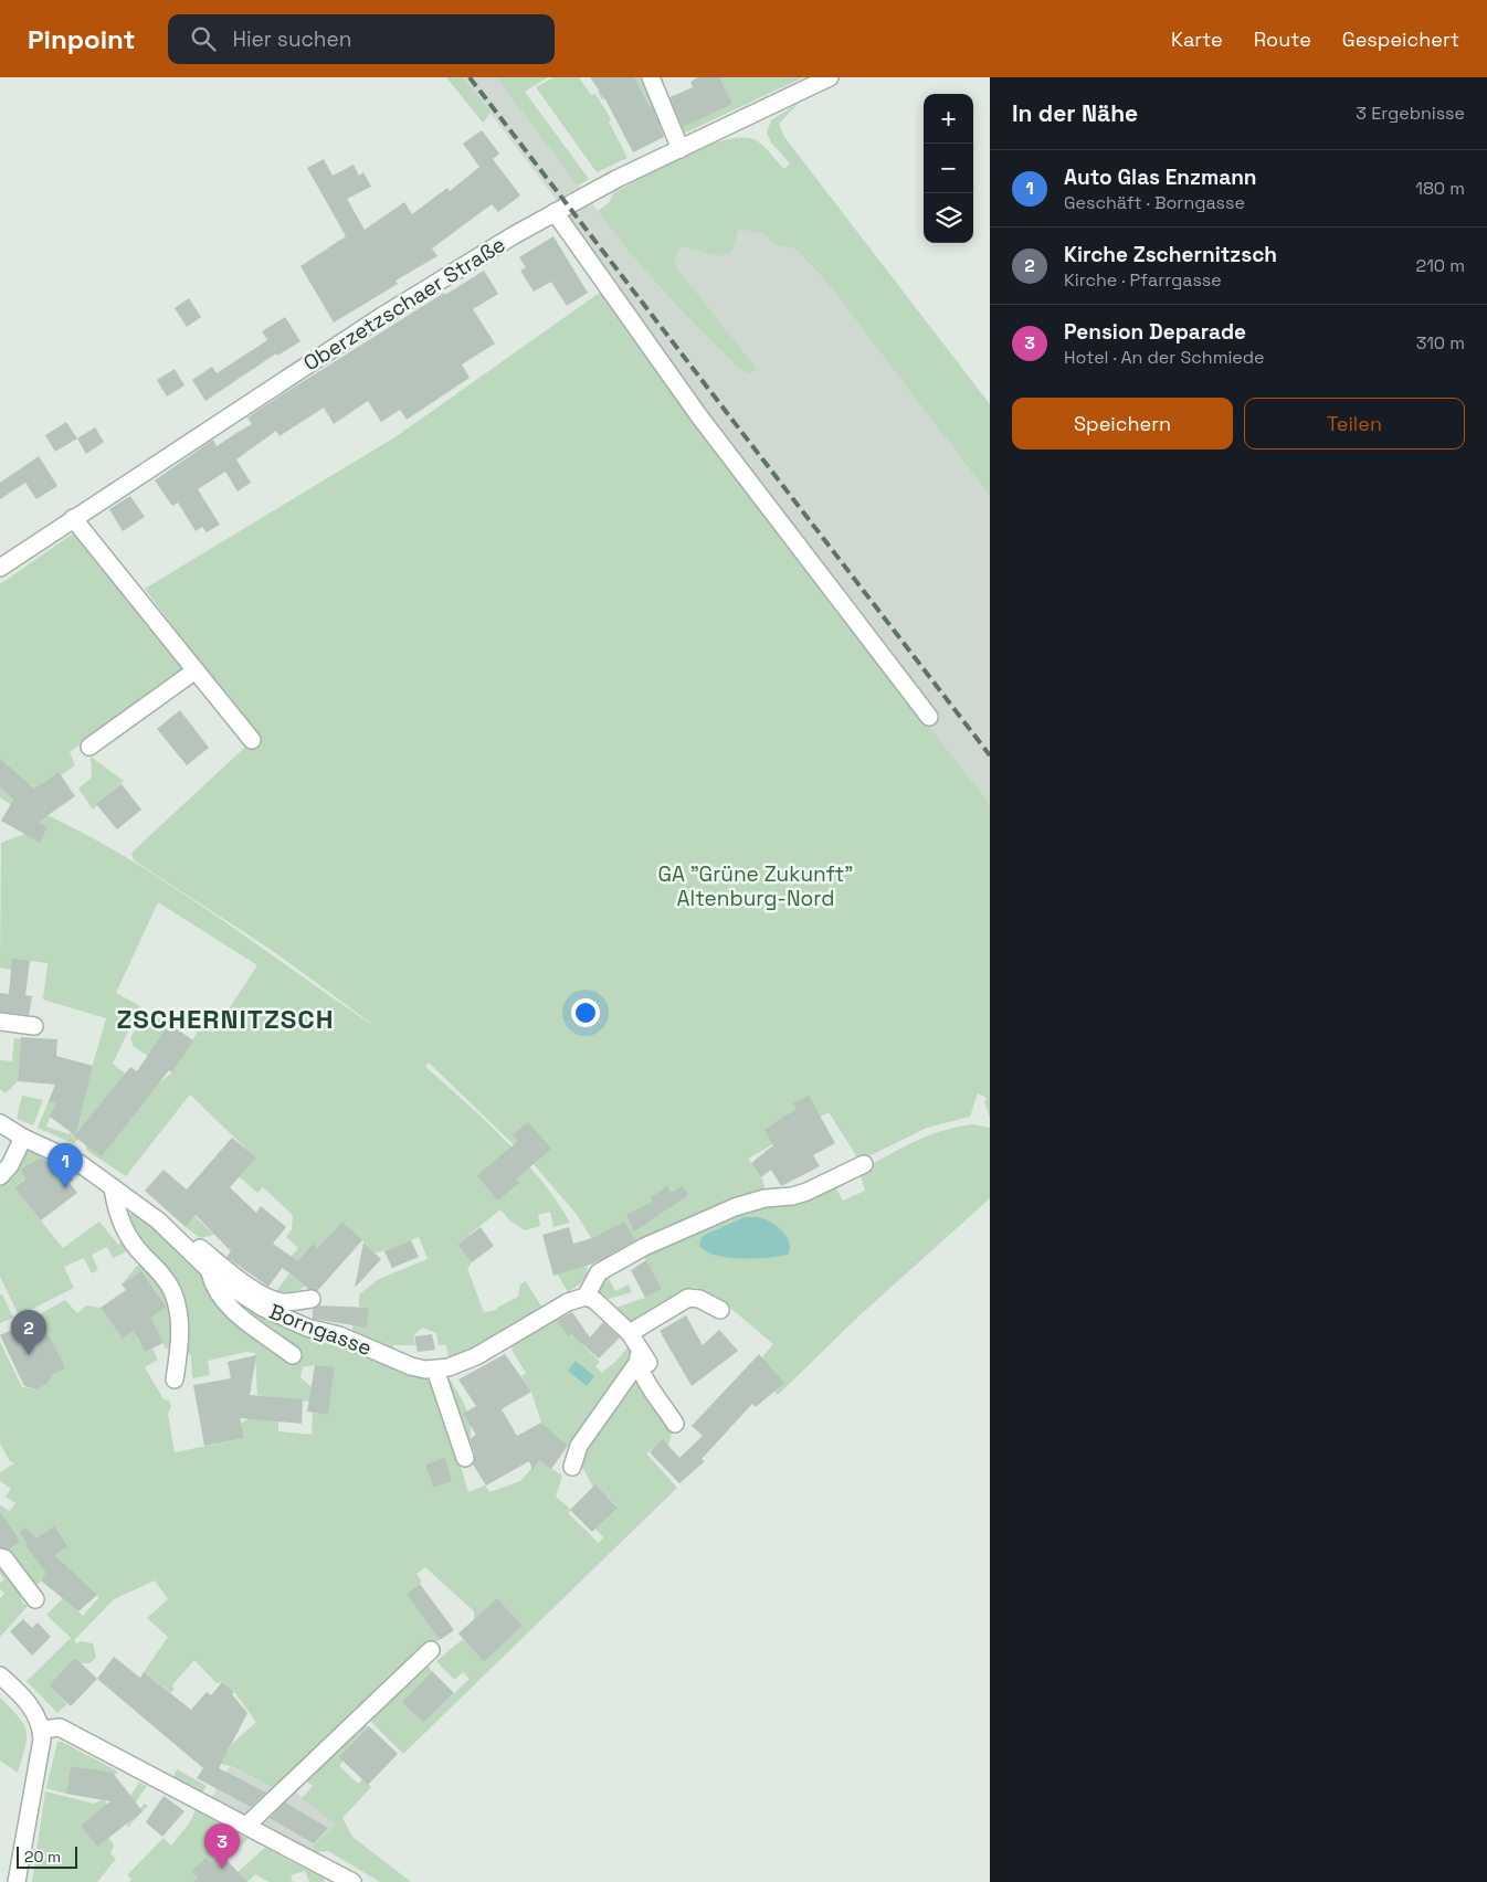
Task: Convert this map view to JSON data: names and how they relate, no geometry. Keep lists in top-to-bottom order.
{
  "streets": {
    "street": ["Oberzetzschaer Straße", "Borngasse"]
  },
  "districts": ["ZSCHERNITZSCH"],
  "parks": ["GA \"Grüne Zukunft\" Altenburg-Nord"],
  "scale_bar": "20 m",
  "page": {
    "header": "Pinpoint",
    "search": "Hier suchen",
    "nav": ["Karte", "Route", "Gespeichert"],
    "heading": ["In der Nähe", "3 Ergebnisse"],
    "map_buttons": ["+", "−"],
    "list": [
      {
        "mark": "1",
        "name": "Auto Glas Enzmann",
        "note": "Geschäft · Borngasse",
        "value": "180 m"
      },
      {
        "mark": "2",
        "name": "Kirche Zschernitzsch",
        "note": "Kirche · Pfarrgasse",
        "value": "210 m"
      },
      {
        "mark": "3",
        "name": "Pension Deparade",
        "note": "Hotel · An der Schmiede",
        "value": "310 m"
      }
    ],
    "buttons": ["Speichern", "Teilen"],
    "pins": ["1", "2", "3"],
    "scale": "20 m"
  }
}
